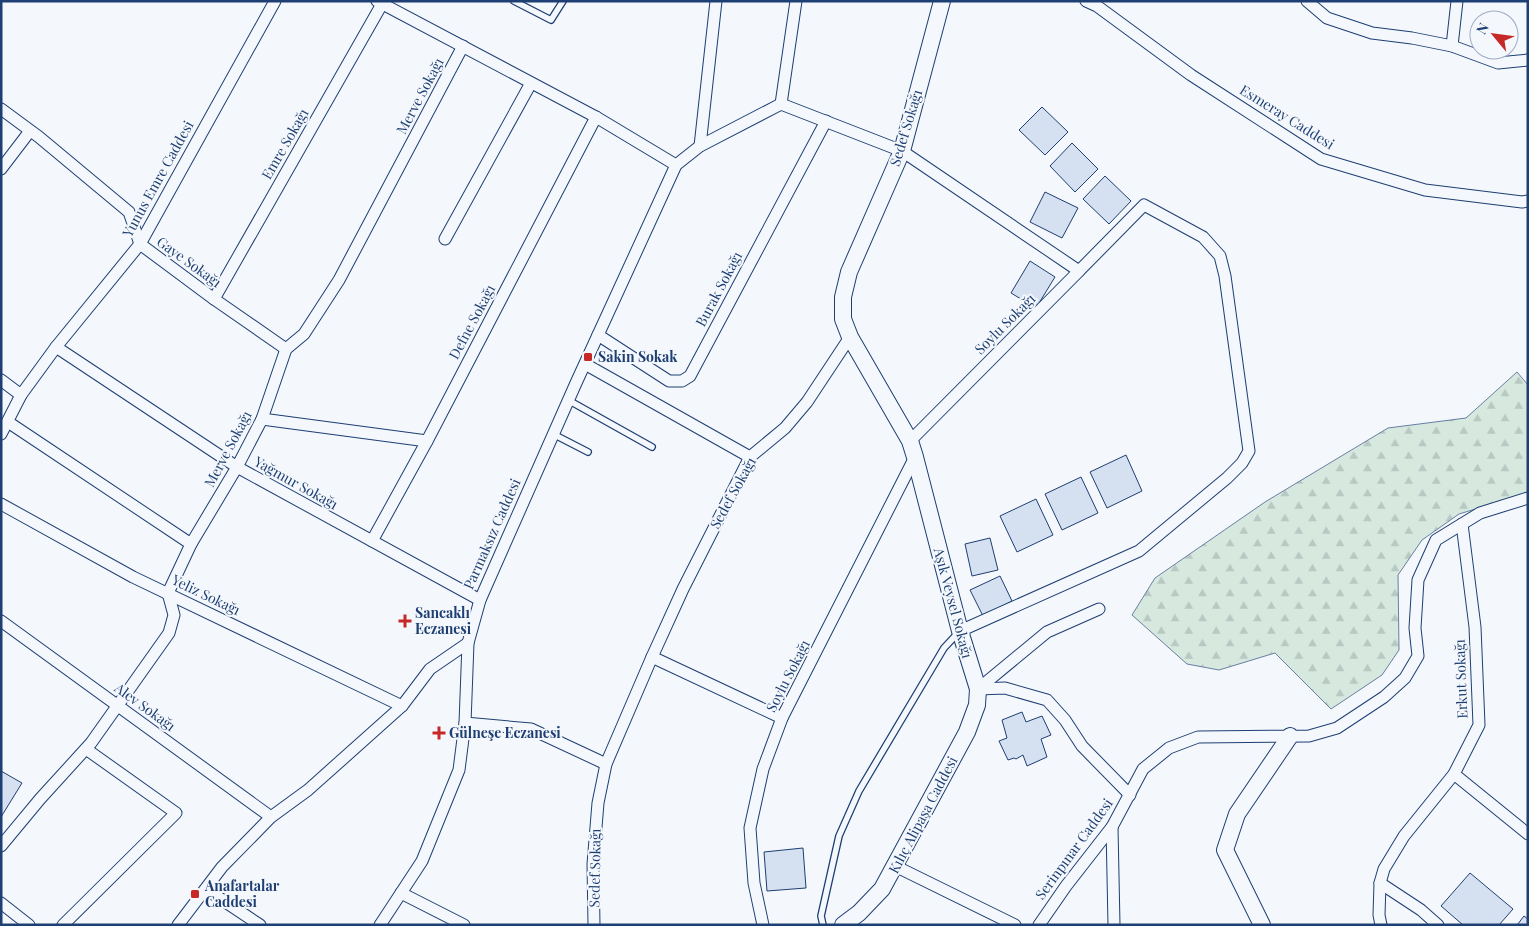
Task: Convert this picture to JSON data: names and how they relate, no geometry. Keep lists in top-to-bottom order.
{
  "streets": {
    "street": [
      "Merve Sokağı",
      "Esmeray Caddesi",
      "Sedef Sokağı",
      "Emre Sokağı",
      "Yunus Emre Caddesi",
      "Gaye Sokağı",
      "Burak Sokağı",
      "Defne Sokağı",
      "Soylu Sokağı",
      "Yağmur Sokağı",
      "Parmaksız Caddesi",
      "Yeliz Sokağı",
      "Aşık Veysel Sokağı",
      "Erkut Sokağı",
      "Alev Sokağı",
      "Kılıç Alipaşa Caddesi",
      "Serinpınar Caddesi"
    ]
  },
  "crossings": [
    ["Merve Sokağı", "Gaye Sokağı"],
    ["Merve Sokağı", "Yağmur Sokağı"],
    ["Merve Sokağı", "Yeliz Sokağı"],
    ["Sedef Sokağı", "Aşık Veysel Sokağı"],
    ["Emre Sokağı", "Gaye Sokağı"],
    ["Yunus Emre Caddesi", "Gaye Sokağı"],
    ["Yunus Emre Caddesi", "Yağmur Sokağı"],
    ["Burak Sokağı", "Parmaksız Caddesi"],
    ["Defne Sokağı", "Yağmur Sokağı"],
    ["Soylu Sokağı", "Aşık Veysel Sokağı"],
    ["Yağmur Sokağı", "Parmaksız Caddesi"],
    ["Aşık Veysel Sokağı", "Kılıç Alipaşa Caddesi"],
    ["Erkut Sokağı", "Serinpınar Caddesi"]
  ],
  "places": {
    "transit": ["Sakin Sokak", "Anafartalar Caddesi"],
    "health": ["Sancaklı Eczanesi", "Gülneşe Eczanesi"]
  },
  "north": "top left"
}
